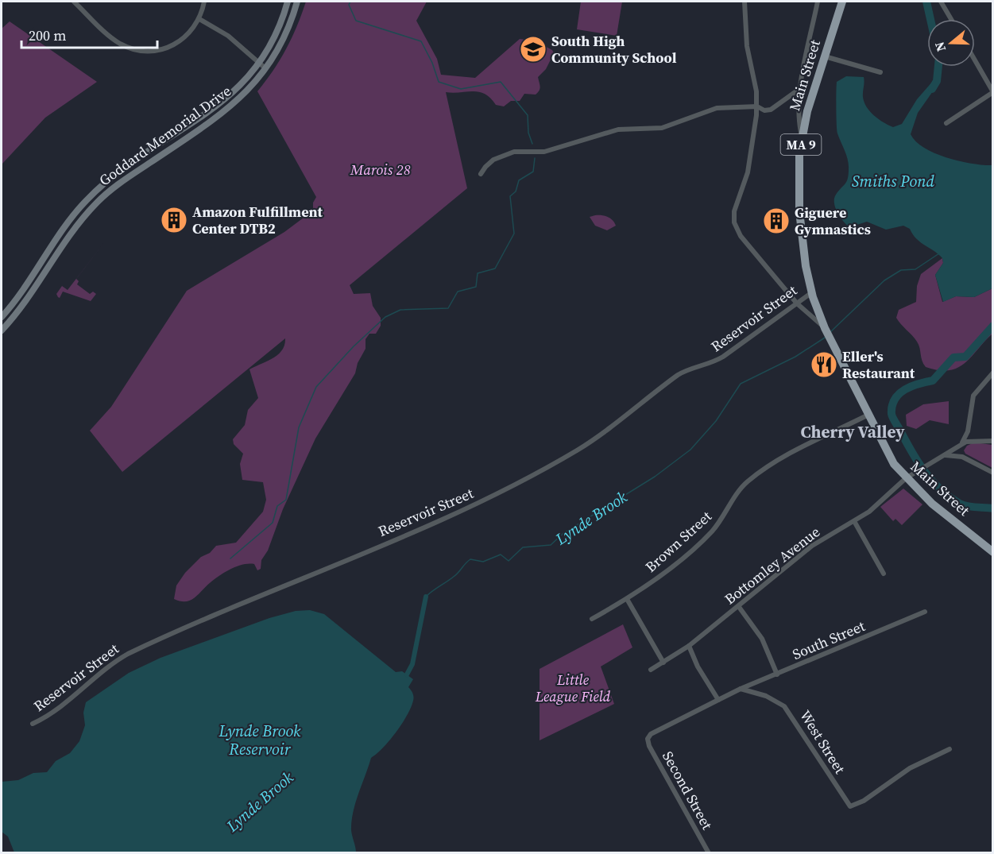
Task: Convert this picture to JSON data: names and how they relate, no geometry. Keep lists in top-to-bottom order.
{
  "streets": {
    "highway": ["Main Street", "MA 9"],
    "main road": ["Goddard Memorial Drive"],
    "street": [
      "Reservoir Street",
      "Brown Street",
      "Bottomley Avenue",
      "South Street",
      "West Street",
      "Second Street"
    ]
  },
  "crossings": [
    ["Main Street", "Reservoir Street"],
    ["Main Street", "Brown Street"],
    ["Main Street", "Bottomley Avenue"],
    ["South Street", "West Street"]
  ],
  "districts": ["Cherry Valley"],
  "water": ["Smiths Pond", "Lynde Brook", "Lynde Brook Reservoir"],
  "parks": ["Marois 28", "Little League Field"],
  "places": {
    "school or university": ["South High Community School"],
    "building": ["Amazon Fulfillment Center DTB2", "Giguere Gymnastics"],
    "restaurant": ["Eller's Restaurant"]
  },
  "scale_bar": "200 m",
  "north": "left"
}
